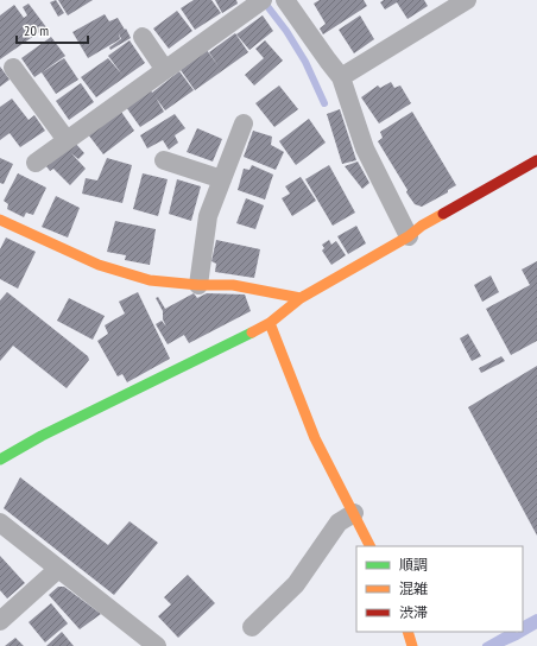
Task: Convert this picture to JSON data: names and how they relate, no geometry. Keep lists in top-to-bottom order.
{
  "legend": ["順調", "混雑", "渋滞"],
  "scale_bar": "20 m"
}
